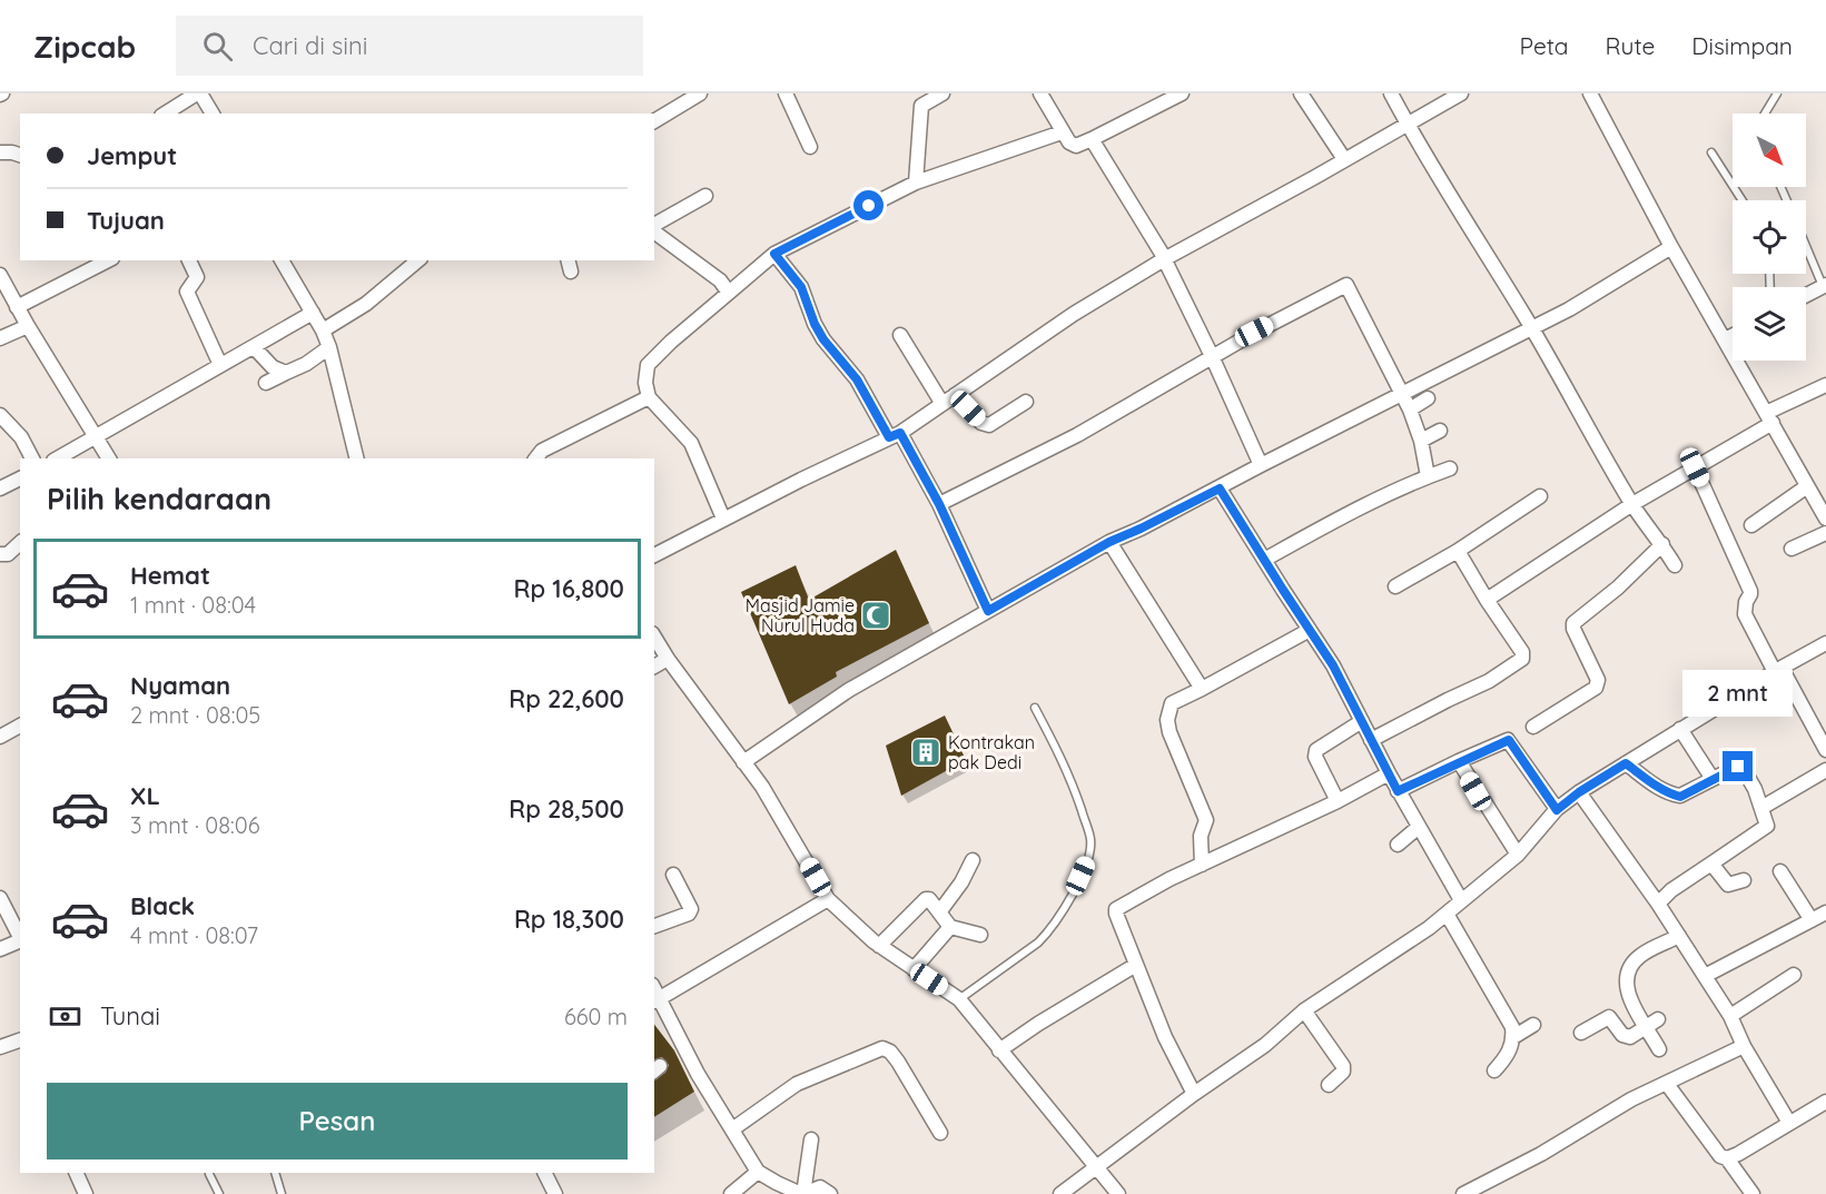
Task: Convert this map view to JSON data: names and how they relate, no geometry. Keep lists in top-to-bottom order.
{
  "places": {
    "mosque": ["Masjid Jamie Nurul Huda"],
    "building": ["Kontrakan pak Dedi"]
  },
  "north": "bottom right",
  "page": {
    "header": "Zipcab",
    "search": "Cari di sini",
    "nav": ["Peta", "Rute", "Disimpan"],
    "banner": ["Jemput", "Tujuan"],
    "heading": "Pilih kendaraan",
    "list": [
      {
        "name": "Hemat",
        "note": "1 mnt · 08:04",
        "value": "Rp 16,800"
      },
      {
        "name": "Nyaman",
        "note": "2 mnt · 08:05",
        "value": "Rp 22,600"
      },
      {
        "name": "XL",
        "note": "3 mnt · 08:06",
        "value": "Rp 28,500"
      },
      {
        "name": "Black",
        "note": "4 mnt · 08:07",
        "value": "Rp 18,300"
      }
    ],
    "bubble": "2 mnt",
    "pay": ["Tunai", "660 m"],
    "buttons": "Pesan"
  }
}
